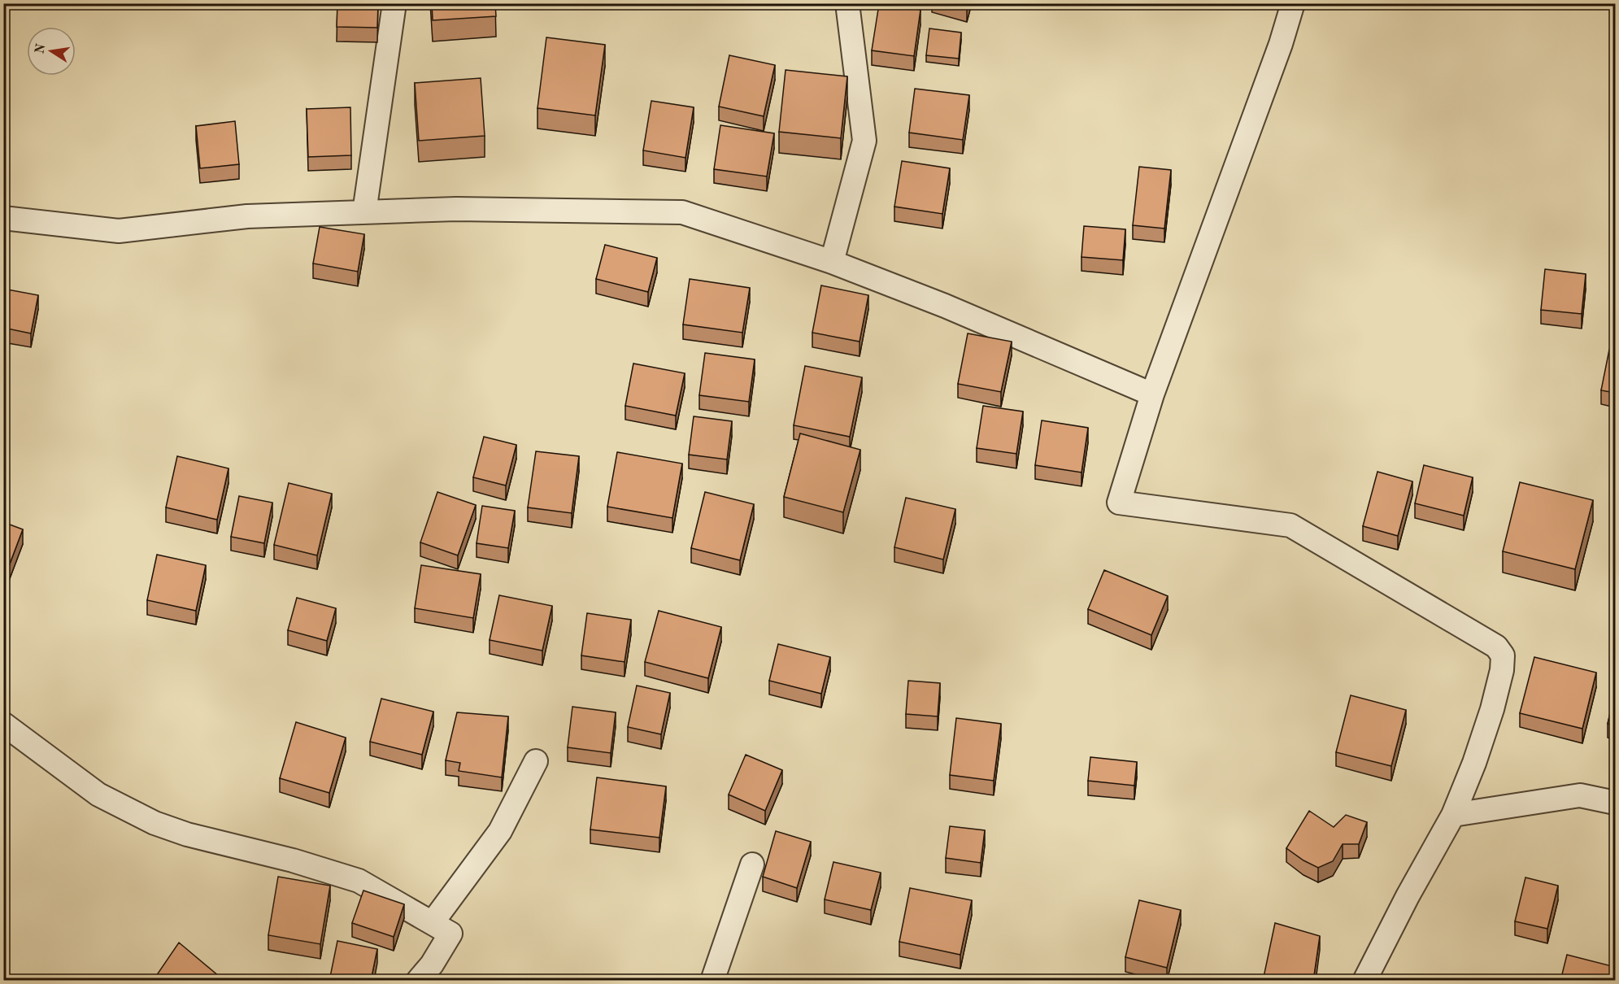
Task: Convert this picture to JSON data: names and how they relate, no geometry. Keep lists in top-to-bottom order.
{
  "north": "left"
}
